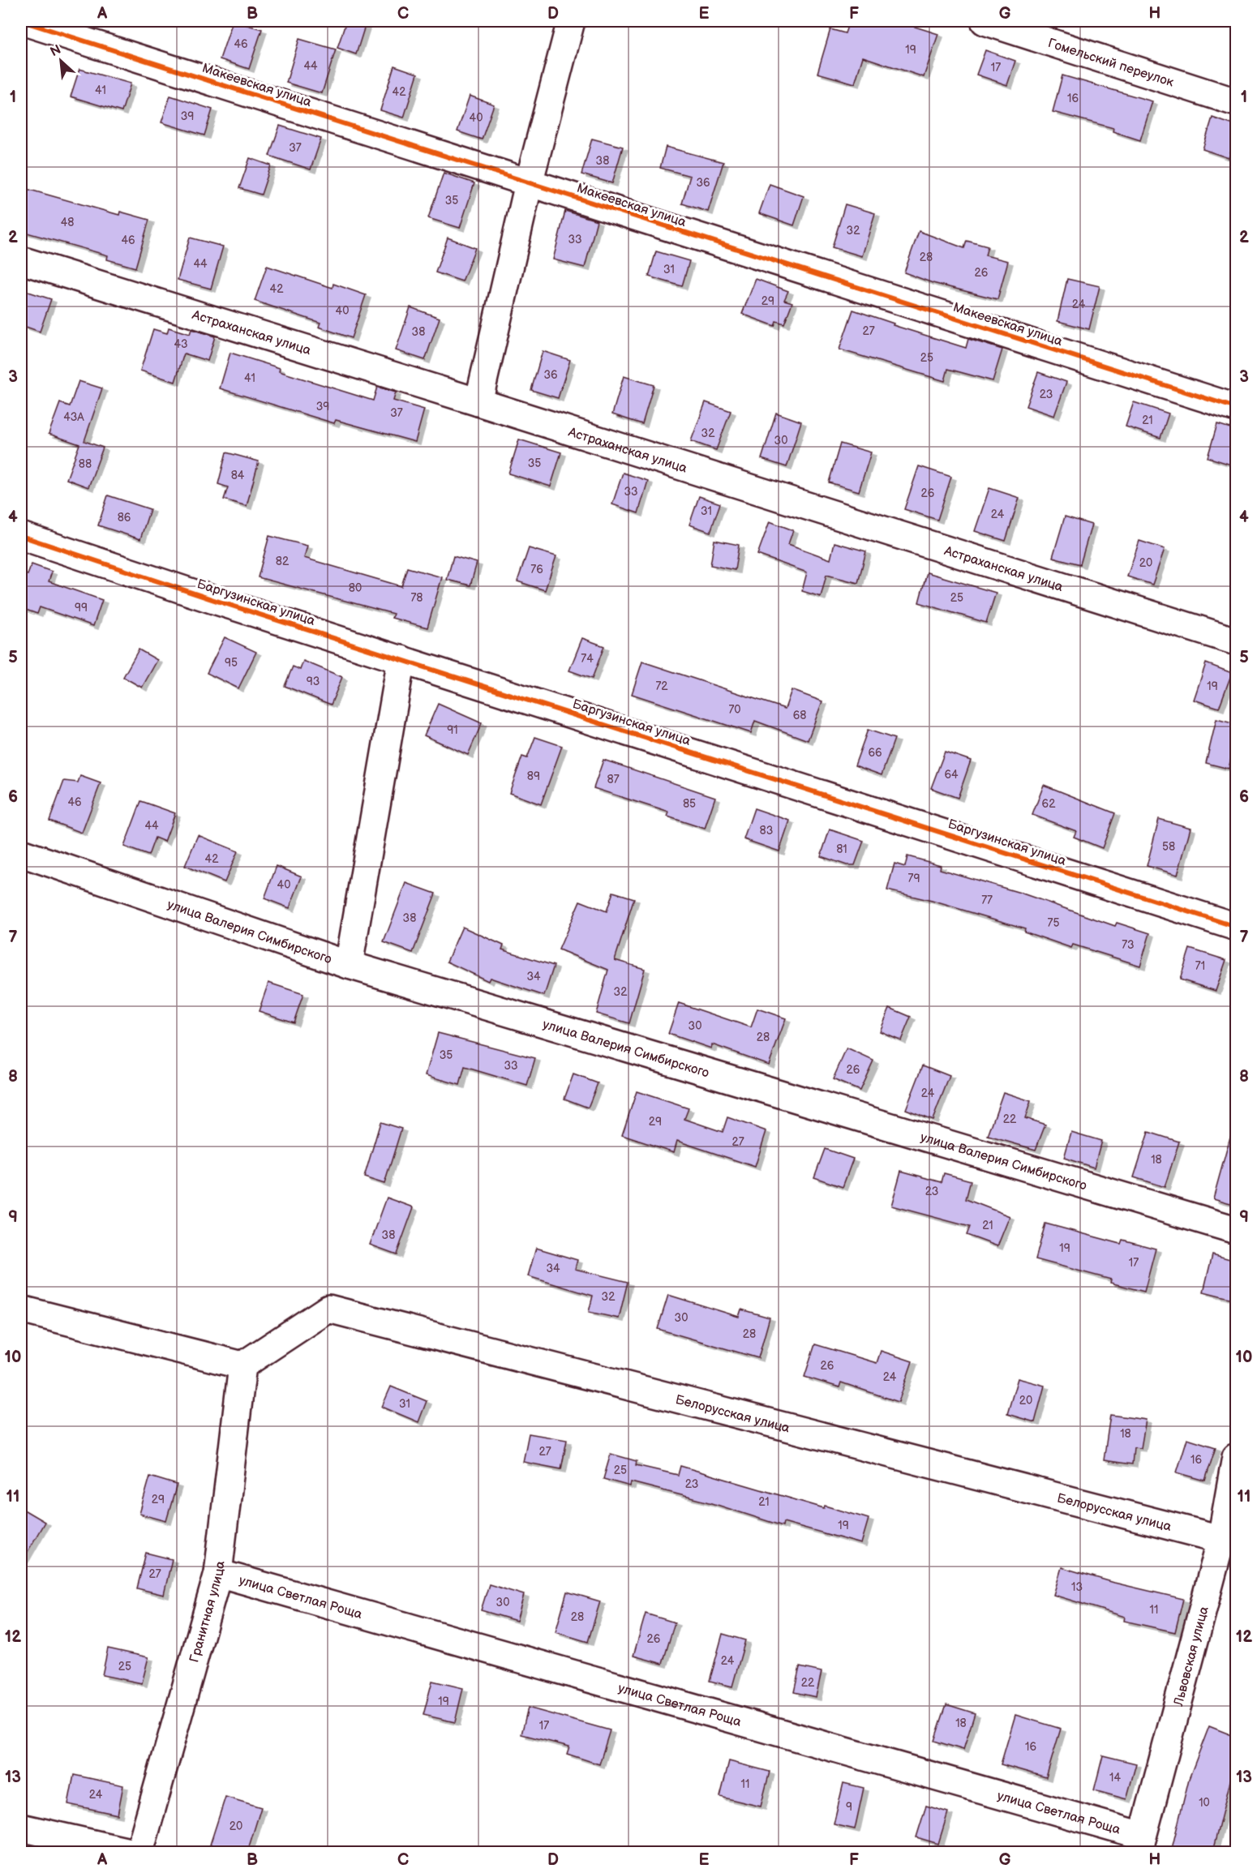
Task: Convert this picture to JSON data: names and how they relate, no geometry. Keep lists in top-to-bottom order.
{
  "streets": {
    "street": [
      "Гомельский переулок",
      "Макеевская улица",
      "Астраханская улица",
      "Баргузинская улица",
      "улица Валерия Симбирского",
      "Белорусская улица",
      "улица Светлая Роща",
      "Гранитная улица",
      "Львовская улица"
    ]
  },
  "crossings": [
    ["Белорусская улица", "Гранитная улица"],
    ["Белорусская улица", "Львовская улица"],
    ["улица Светлая Роща", "Гранитная улица"],
    ["улица Светлая Роща", "Львовская улица"]
  ],
  "house_numbers": [
    "46",
    "19",
    "44",
    "17",
    "41",
    "42",
    "16",
    "39",
    "40",
    "37",
    "38",
    "36",
    "35",
    "48",
    "32",
    "33",
    "46",
    "28",
    "44",
    "31",
    "26",
    "42",
    "29",
    "24",
    "40",
    "27",
    "38",
    "43",
    "25",
    "36",
    "41",
    "23",
    "39",
    "37",
    "43А",
    "21",
    "32",
    "30",
    "35",
    "88",
    "84",
    "33",
    "26",
    "31",
    "24",
    "86",
    "82",
    "20",
    "76",
    "80",
    "78",
    "25",
    "99",
    "74",
    "95",
    "93",
    "72",
    "19",
    "70",
    "68",
    "91",
    "66",
    "64",
    "89",
    "87",
    "46",
    "85",
    "62",
    "44",
    "83",
    "58",
    "81",
    "42",
    "79",
    "40",
    "77",
    "38",
    "75",
    "73",
    "71",
    "34",
    "32",
    "30",
    "28",
    "35",
    "33",
    "26",
    "24",
    "22",
    "29",
    "27",
    "18",
    "23",
    "21",
    "38",
    "19",
    "17",
    "34",
    "32",
    "30",
    "28",
    "26",
    "24",
    "20",
    "31",
    "18",
    "27",
    "16",
    "25",
    "23",
    "29",
    "21",
    "19",
    "27",
    "13",
    "30",
    "11",
    "28",
    "26",
    "24",
    "25",
    "22",
    "19",
    "18",
    "17",
    "16",
    "14",
    "11",
    "24",
    "10",
    "9",
    "20"
  ],
  "north": "top left",
  "grid": {
    "columns": [
      "A",
      "B",
      "C",
      "D",
      "E",
      "F",
      "G",
      "H"
    ],
    "rows": [
      "1",
      "2",
      "3",
      "4",
      "5",
      "6",
      "7",
      "8",
      "9",
      "10",
      "11",
      "12",
      "13"
    ]
  }
}
